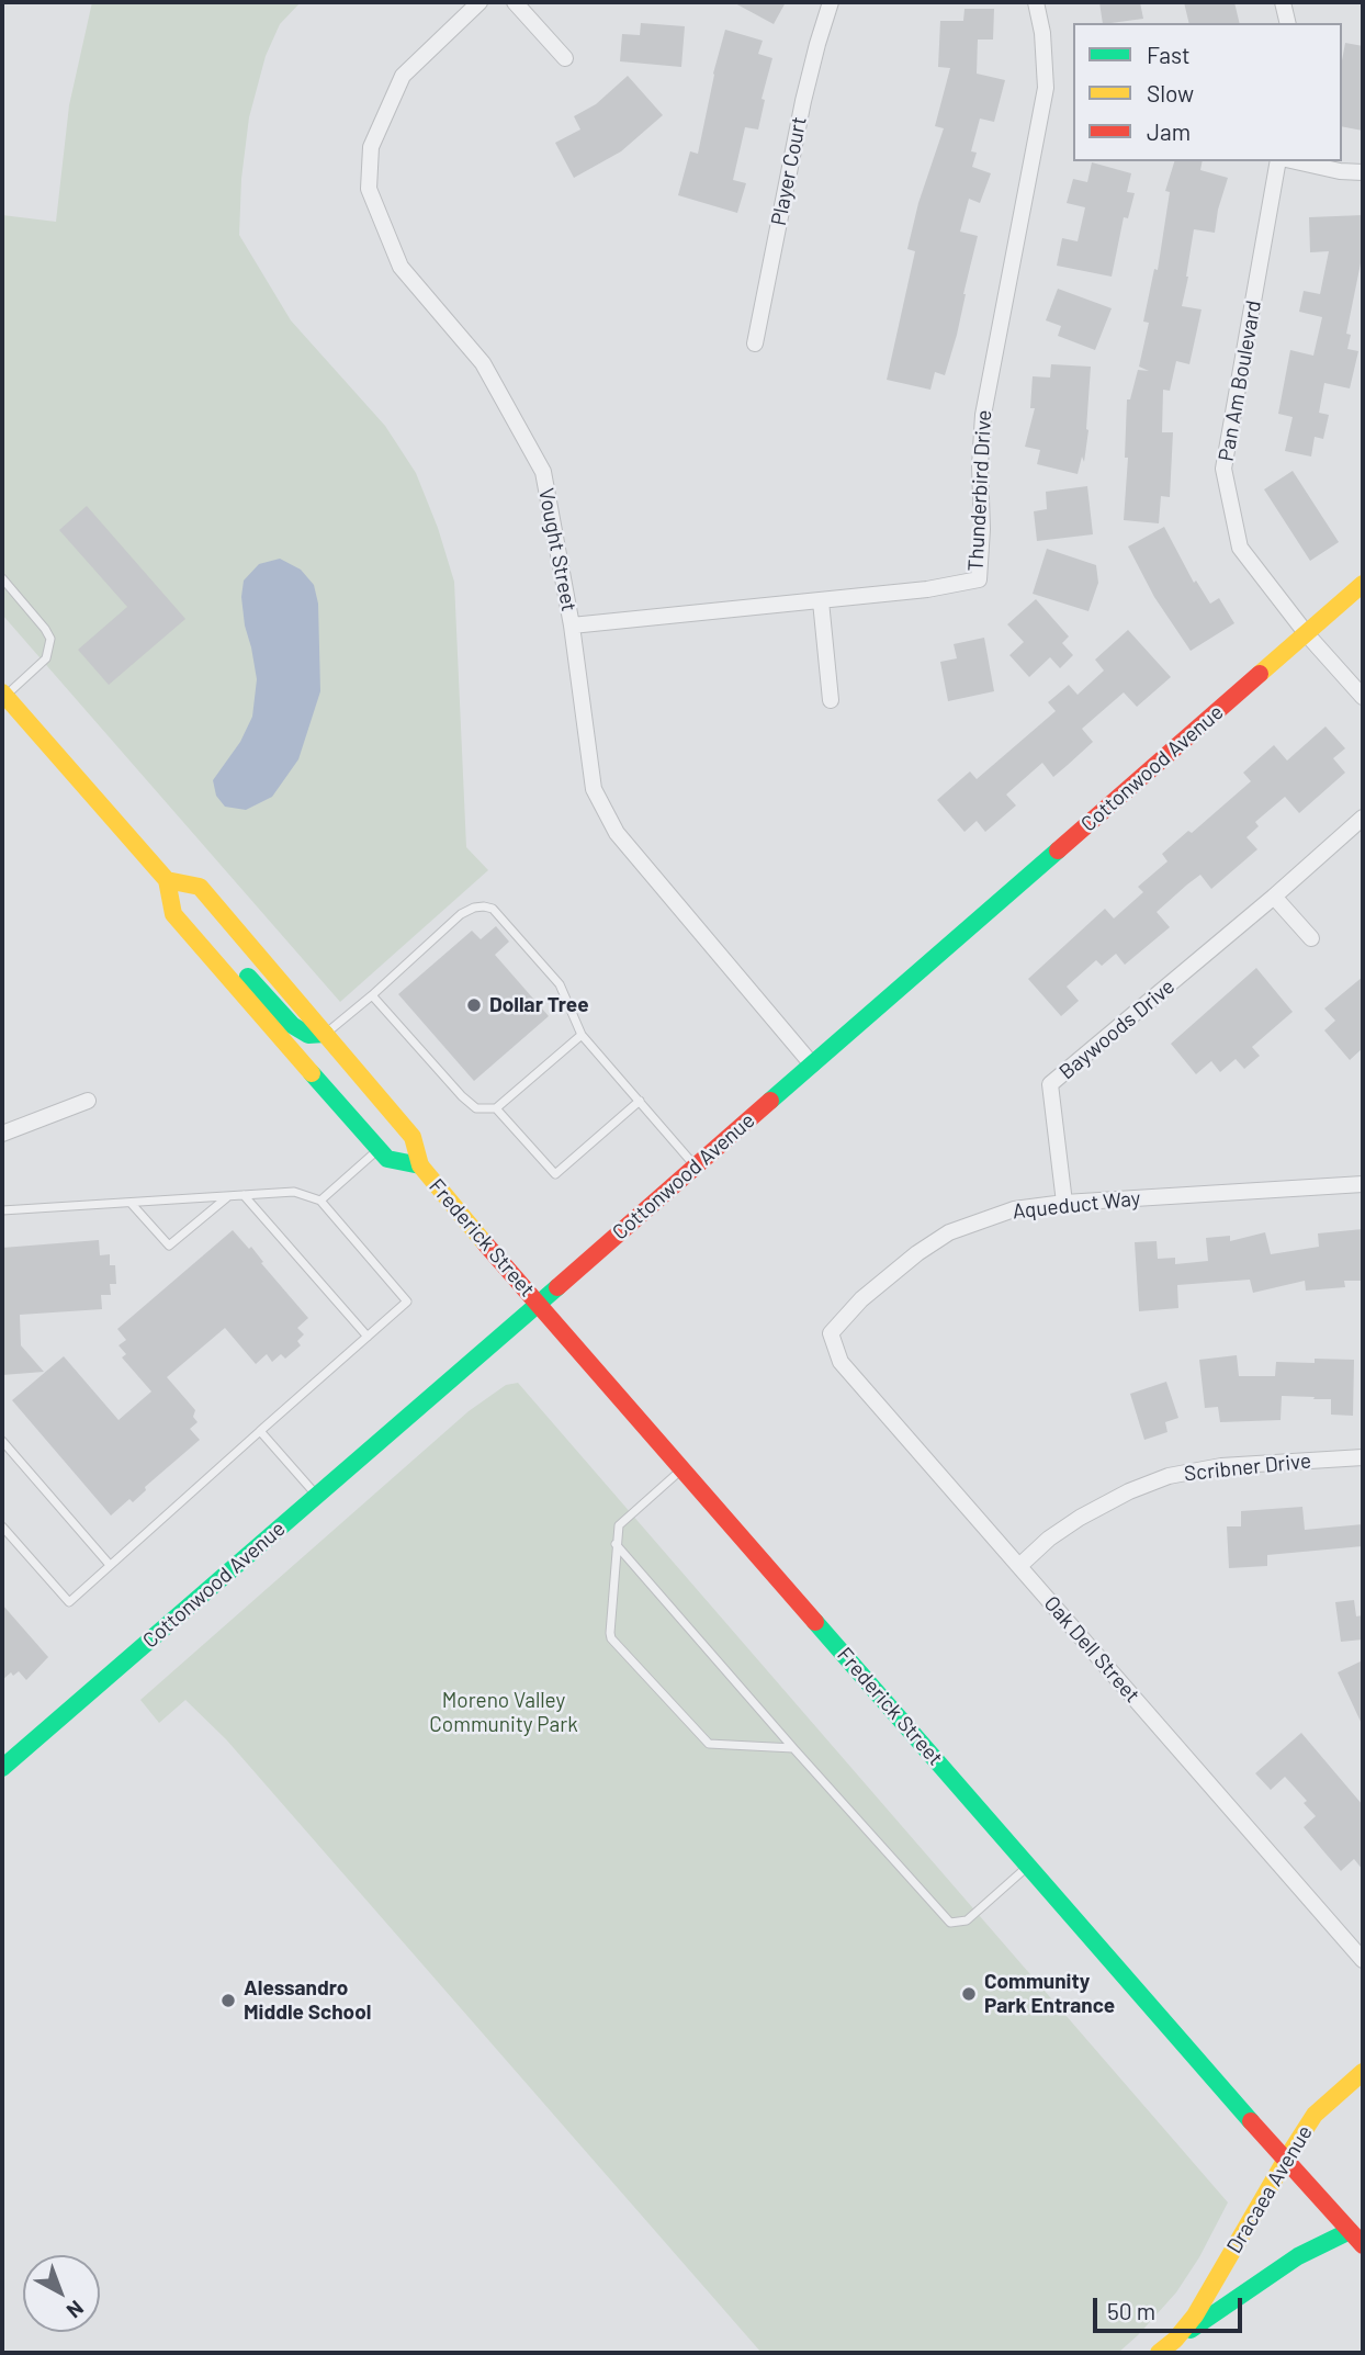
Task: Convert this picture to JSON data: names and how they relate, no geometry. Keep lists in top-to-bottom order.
{
  "streets": {
    "main road": ["Cottonwood Avenue", "Frederick Street", "Dracaea Avenue"],
    "street": [
      "Player Court",
      "Pan Am Boulevard",
      "Thunderbird Drive",
      "Vought Street",
      "Baywoods Drive",
      "Aqueduct Way",
      "Scribner Drive",
      "Oak Dell Street"
    ]
  },
  "crossings": [
    ["Pan Am Boulevard", "Cottonwood Avenue"],
    ["Thunderbird Drive", "Vought Street"],
    ["Vought Street", "Cottonwood Avenue"],
    ["Cottonwood Avenue", "Frederick Street"],
    ["Baywoods Drive", "Aqueduct Way"],
    ["Aqueduct Way", "Oak Dell Street"],
    ["Frederick Street", "Dracaea Avenue"],
    ["Scribner Drive", "Oak Dell Street"]
  ],
  "parks": ["Moreno Valley Community Park"],
  "places": ["Dollar Tree", "Community Park Entrance", "Alessandro Middle School"],
  "legend": ["Fast", "Slow", "Jam"],
  "scale_bar": "50 m",
  "north": "bottom right"
}
